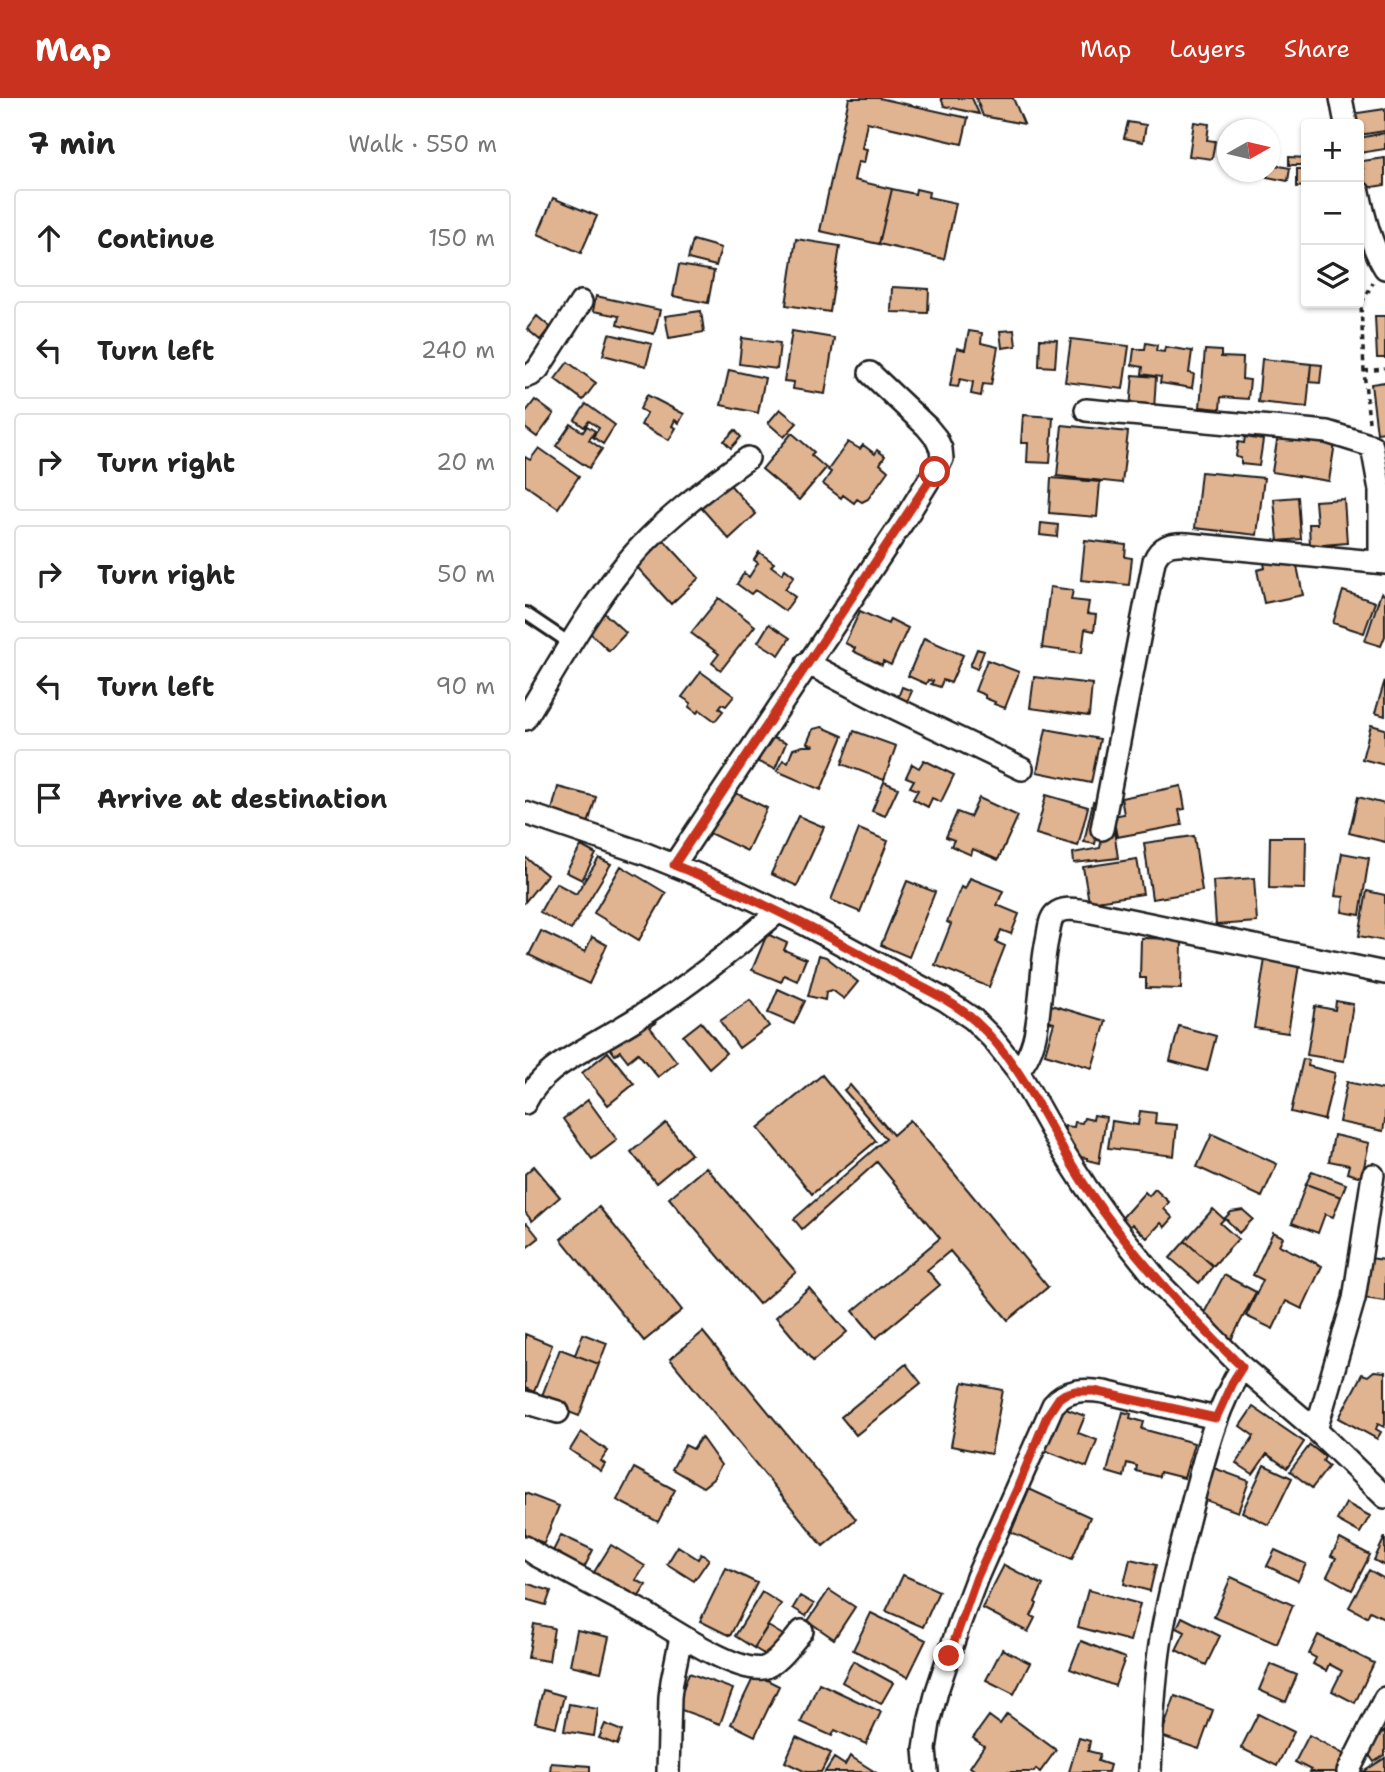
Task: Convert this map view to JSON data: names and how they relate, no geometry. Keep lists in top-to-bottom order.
{
  "north": "right",
  "page": {
    "header": "Map",
    "nav": ["Map", "Layers", "Share"],
    "heading": ["7 min", "Walk · 550 m"],
    "map_buttons": ["+", "−"],
    "list": [
      ["Continue", "150 m"],
      ["Turn left", "240 m"],
      ["Turn right", "20 m"],
      ["Turn right", "50 m"],
      ["Turn left", "90 m"],
      "Arrive at destination"
    ]
  }
}
